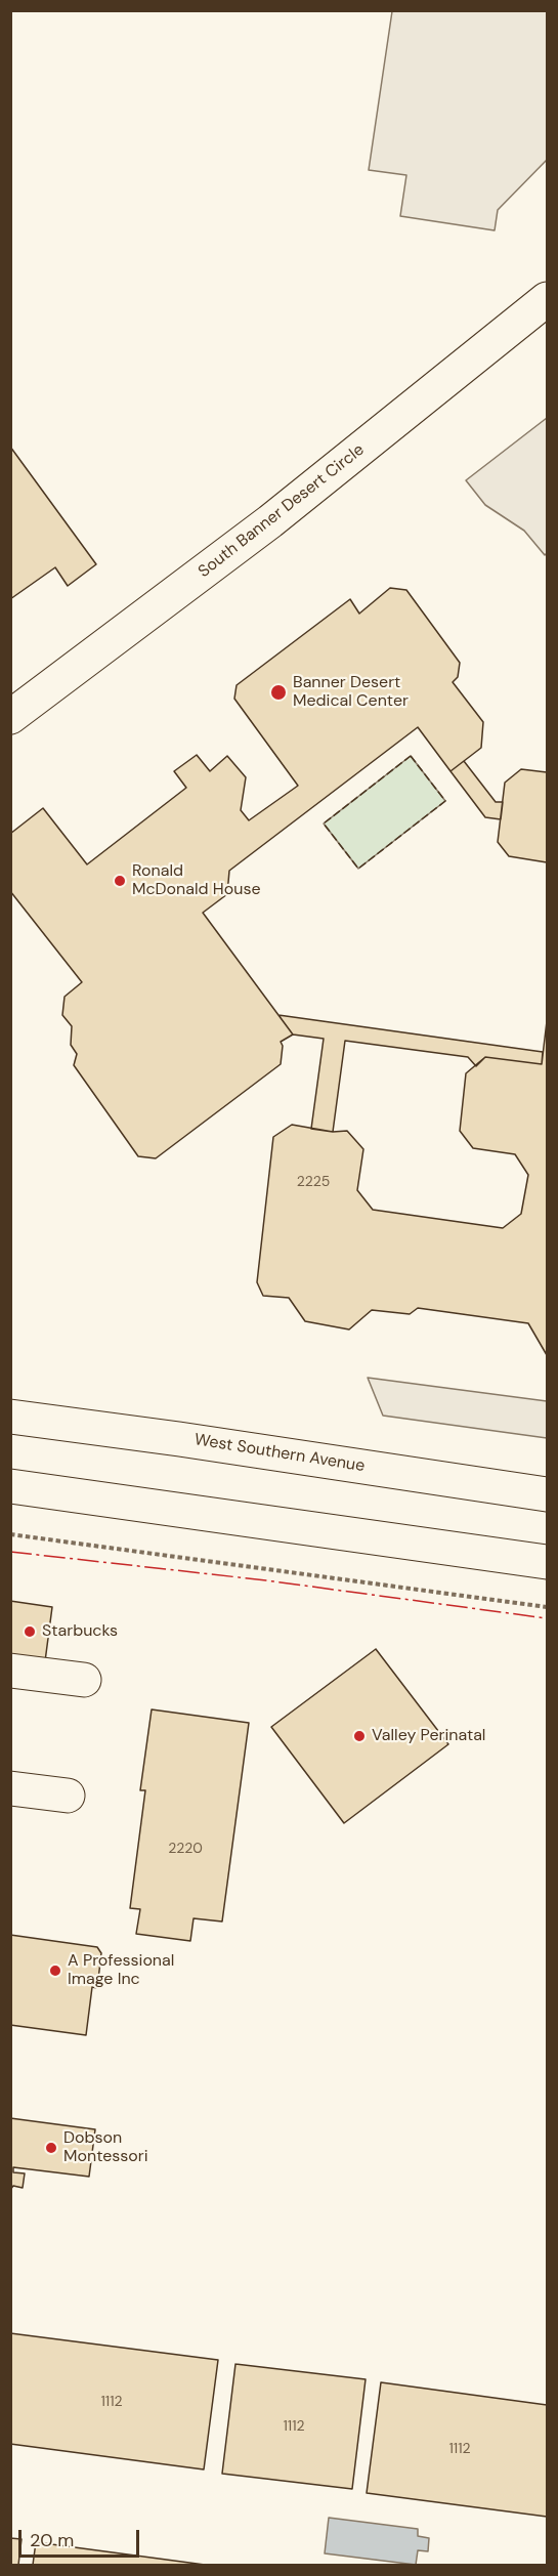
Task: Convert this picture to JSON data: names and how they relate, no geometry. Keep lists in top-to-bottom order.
{
  "streets": {
    "main road": ["South Banner Desert Circle", "West Southern Avenue"]
  },
  "places": [
    "Banner Desert Medical Center",
    "Ronald McDonald House",
    "Starbucks",
    "Valley Perinatal",
    "A Professional Image Inc",
    "Dobson Montessori"
  ],
  "house_numbers": [
    "2225",
    "2220",
    "1112",
    "1112",
    "1112"
  ],
  "scale_bar": "20 m"
}
